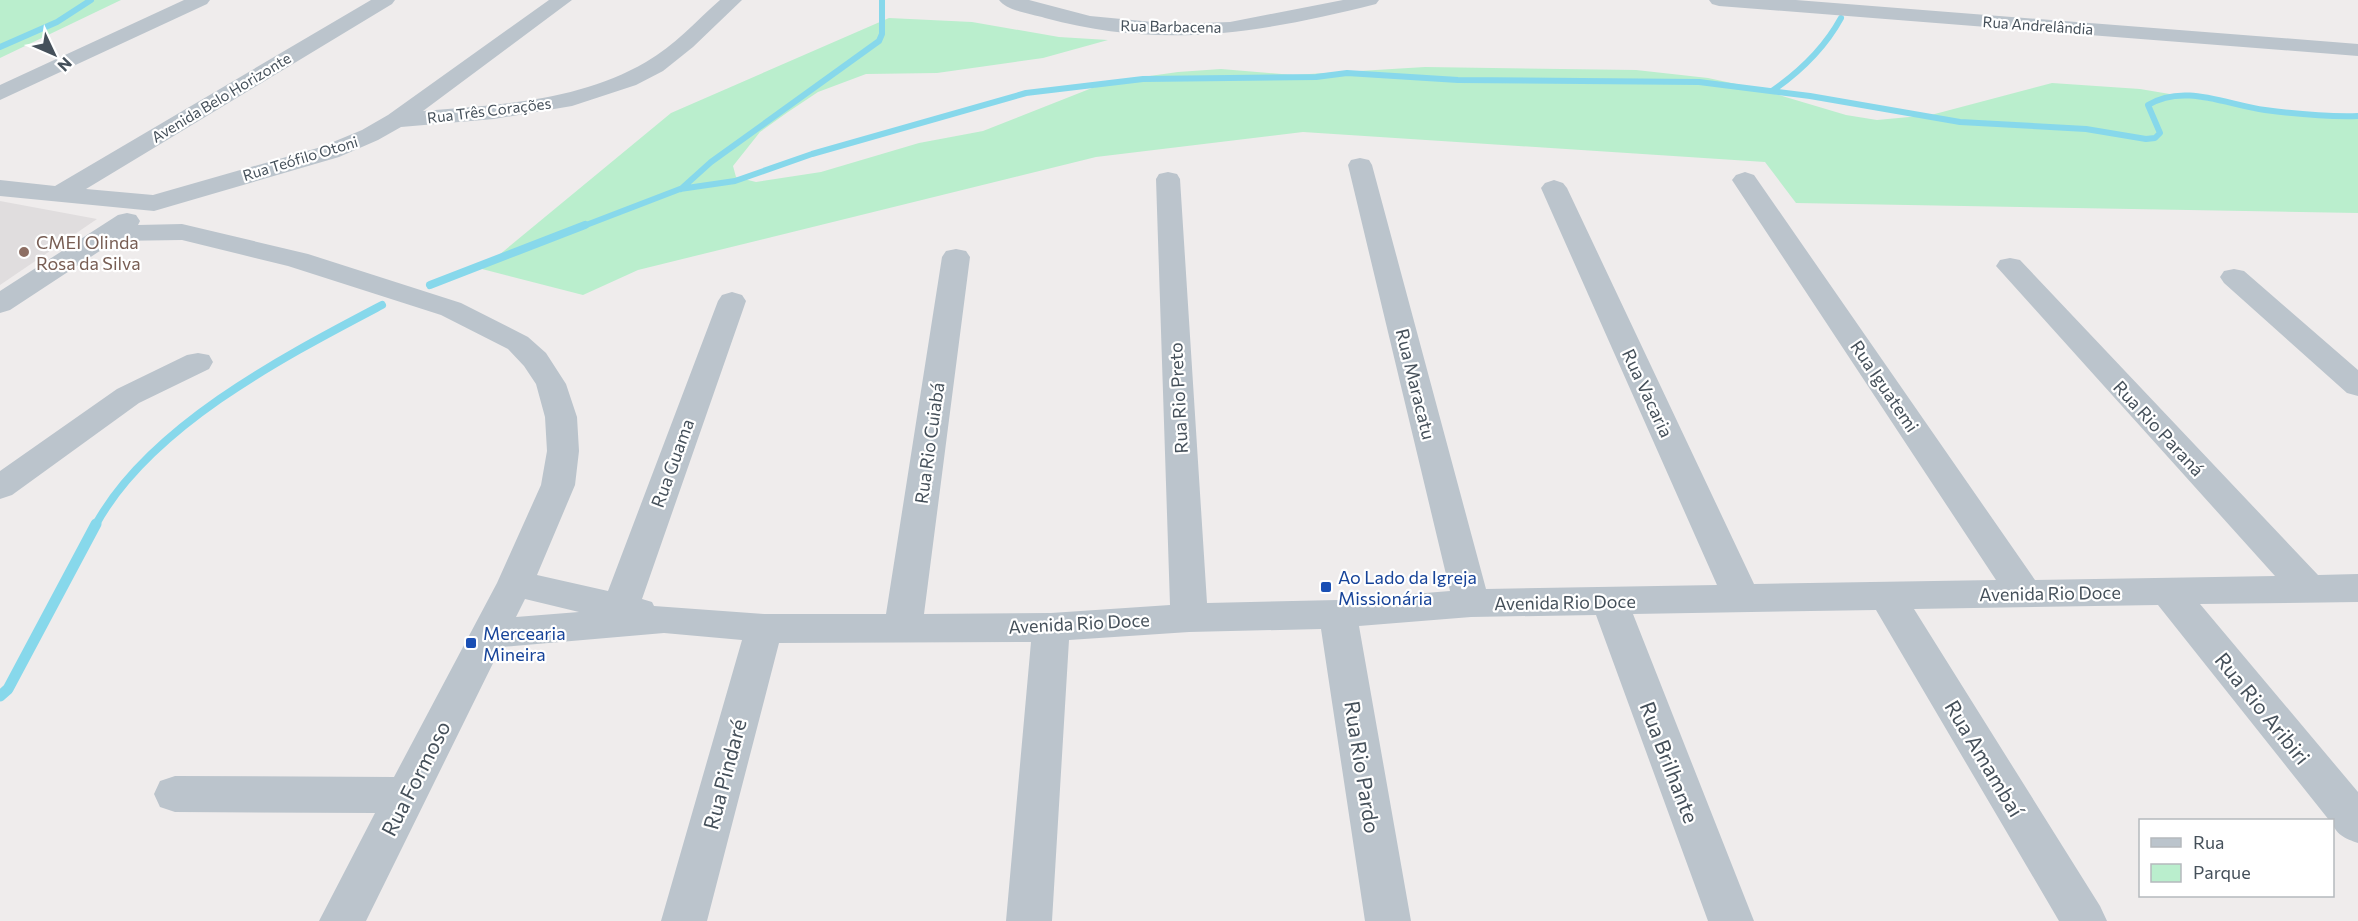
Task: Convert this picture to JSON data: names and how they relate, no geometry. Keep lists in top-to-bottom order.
{
  "streets": {
    "street": [
      "Rua Andrelândia",
      "Rua Barbacena",
      "Avenida Belo Horizonte",
      "Rua Três Corações",
      "Rua Teófilo Otoni",
      "Rua Maracatu",
      "Rua Iguatemi",
      "Rua Vacaria",
      "Rua Rio Preto",
      "Rua Rio Paraná",
      "Rua Rio Cuiabá",
      "Rua Guama",
      "Avenida Rio Doce",
      "Rua Rio Aribiri",
      "Rua Amambaí",
      "Rua Brilhante",
      "Rua Rio Pardo",
      "Rua Pindaré",
      "Rua Formoso"
    ]
  },
  "crossings": [
    ["Avenida Belo Horizonte", "Rua Teófilo Otoni"],
    ["Rua Três Corações", "Rua Teófilo Otoni"],
    ["Rua Maracatu", "Avenida Rio Doce"],
    ["Rua Iguatemi", "Avenida Rio Doce"],
    ["Rua Vacaria", "Avenida Rio Doce"],
    ["Rua Rio Preto", "Avenida Rio Doce"],
    ["Rua Rio Paraná", "Avenida Rio Doce"],
    ["Rua Rio Cuiabá", "Avenida Rio Doce"],
    ["Rua Guama", "Avenida Rio Doce"],
    ["Avenida Rio Doce", "Rua Rio Aribiri"],
    ["Avenida Rio Doce", "Rua Amambaí"],
    ["Avenida Rio Doce", "Rua Brilhante"],
    ["Avenida Rio Doce", "Rua Rio Pardo"],
    ["Avenida Rio Doce", "Rua Pindaré"],
    ["Avenida Rio Doce", "Rua Formoso"]
  ],
  "places": {
    "other": ["CMEI Olinda Rosa da Silva"],
    "transit": ["Ao Lado da Igreja Missionária", "Mercearia Mineira"]
  },
  "legend": ["Rua", "Parque"],
  "north": "bottom right"
}
